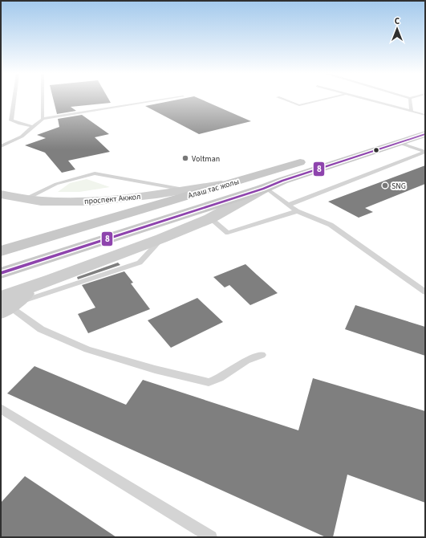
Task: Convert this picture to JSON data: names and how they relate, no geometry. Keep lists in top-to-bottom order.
{
  "streets": {
    "main road": ["Алаш тас жолы", "проспект Акжол"]
  },
  "crossings": [
    ["Алаш тас жолы", "проспект Акжол"]
  ],
  "places": ["Voltman", "SNG"],
  "lines": ["transit line 8"],
  "north": "top"
}
